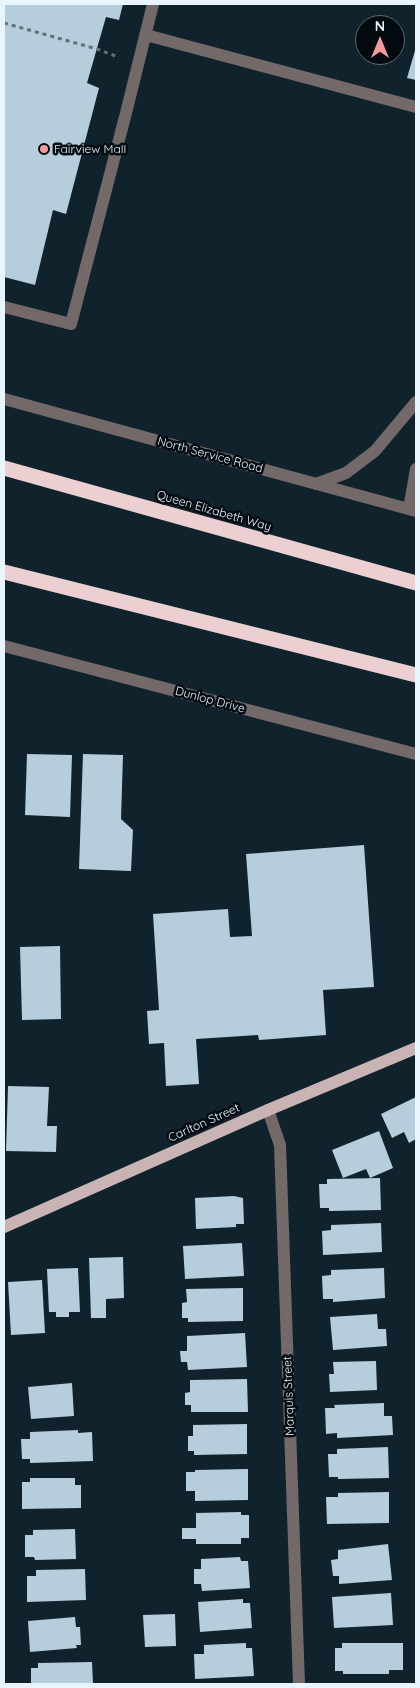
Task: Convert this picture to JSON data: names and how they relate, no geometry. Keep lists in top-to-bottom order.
{
  "streets": {
    "highway": ["Queen Elizabeth Way"],
    "main road": ["Carlton Street"],
    "street": ["North Service Road", "Dunlop Drive", "Marquis Street"]
  },
  "crossings": [
    ["Carlton Street", "Marquis Street"]
  ],
  "places": ["Fairview Mall"],
  "north": "top"
}
